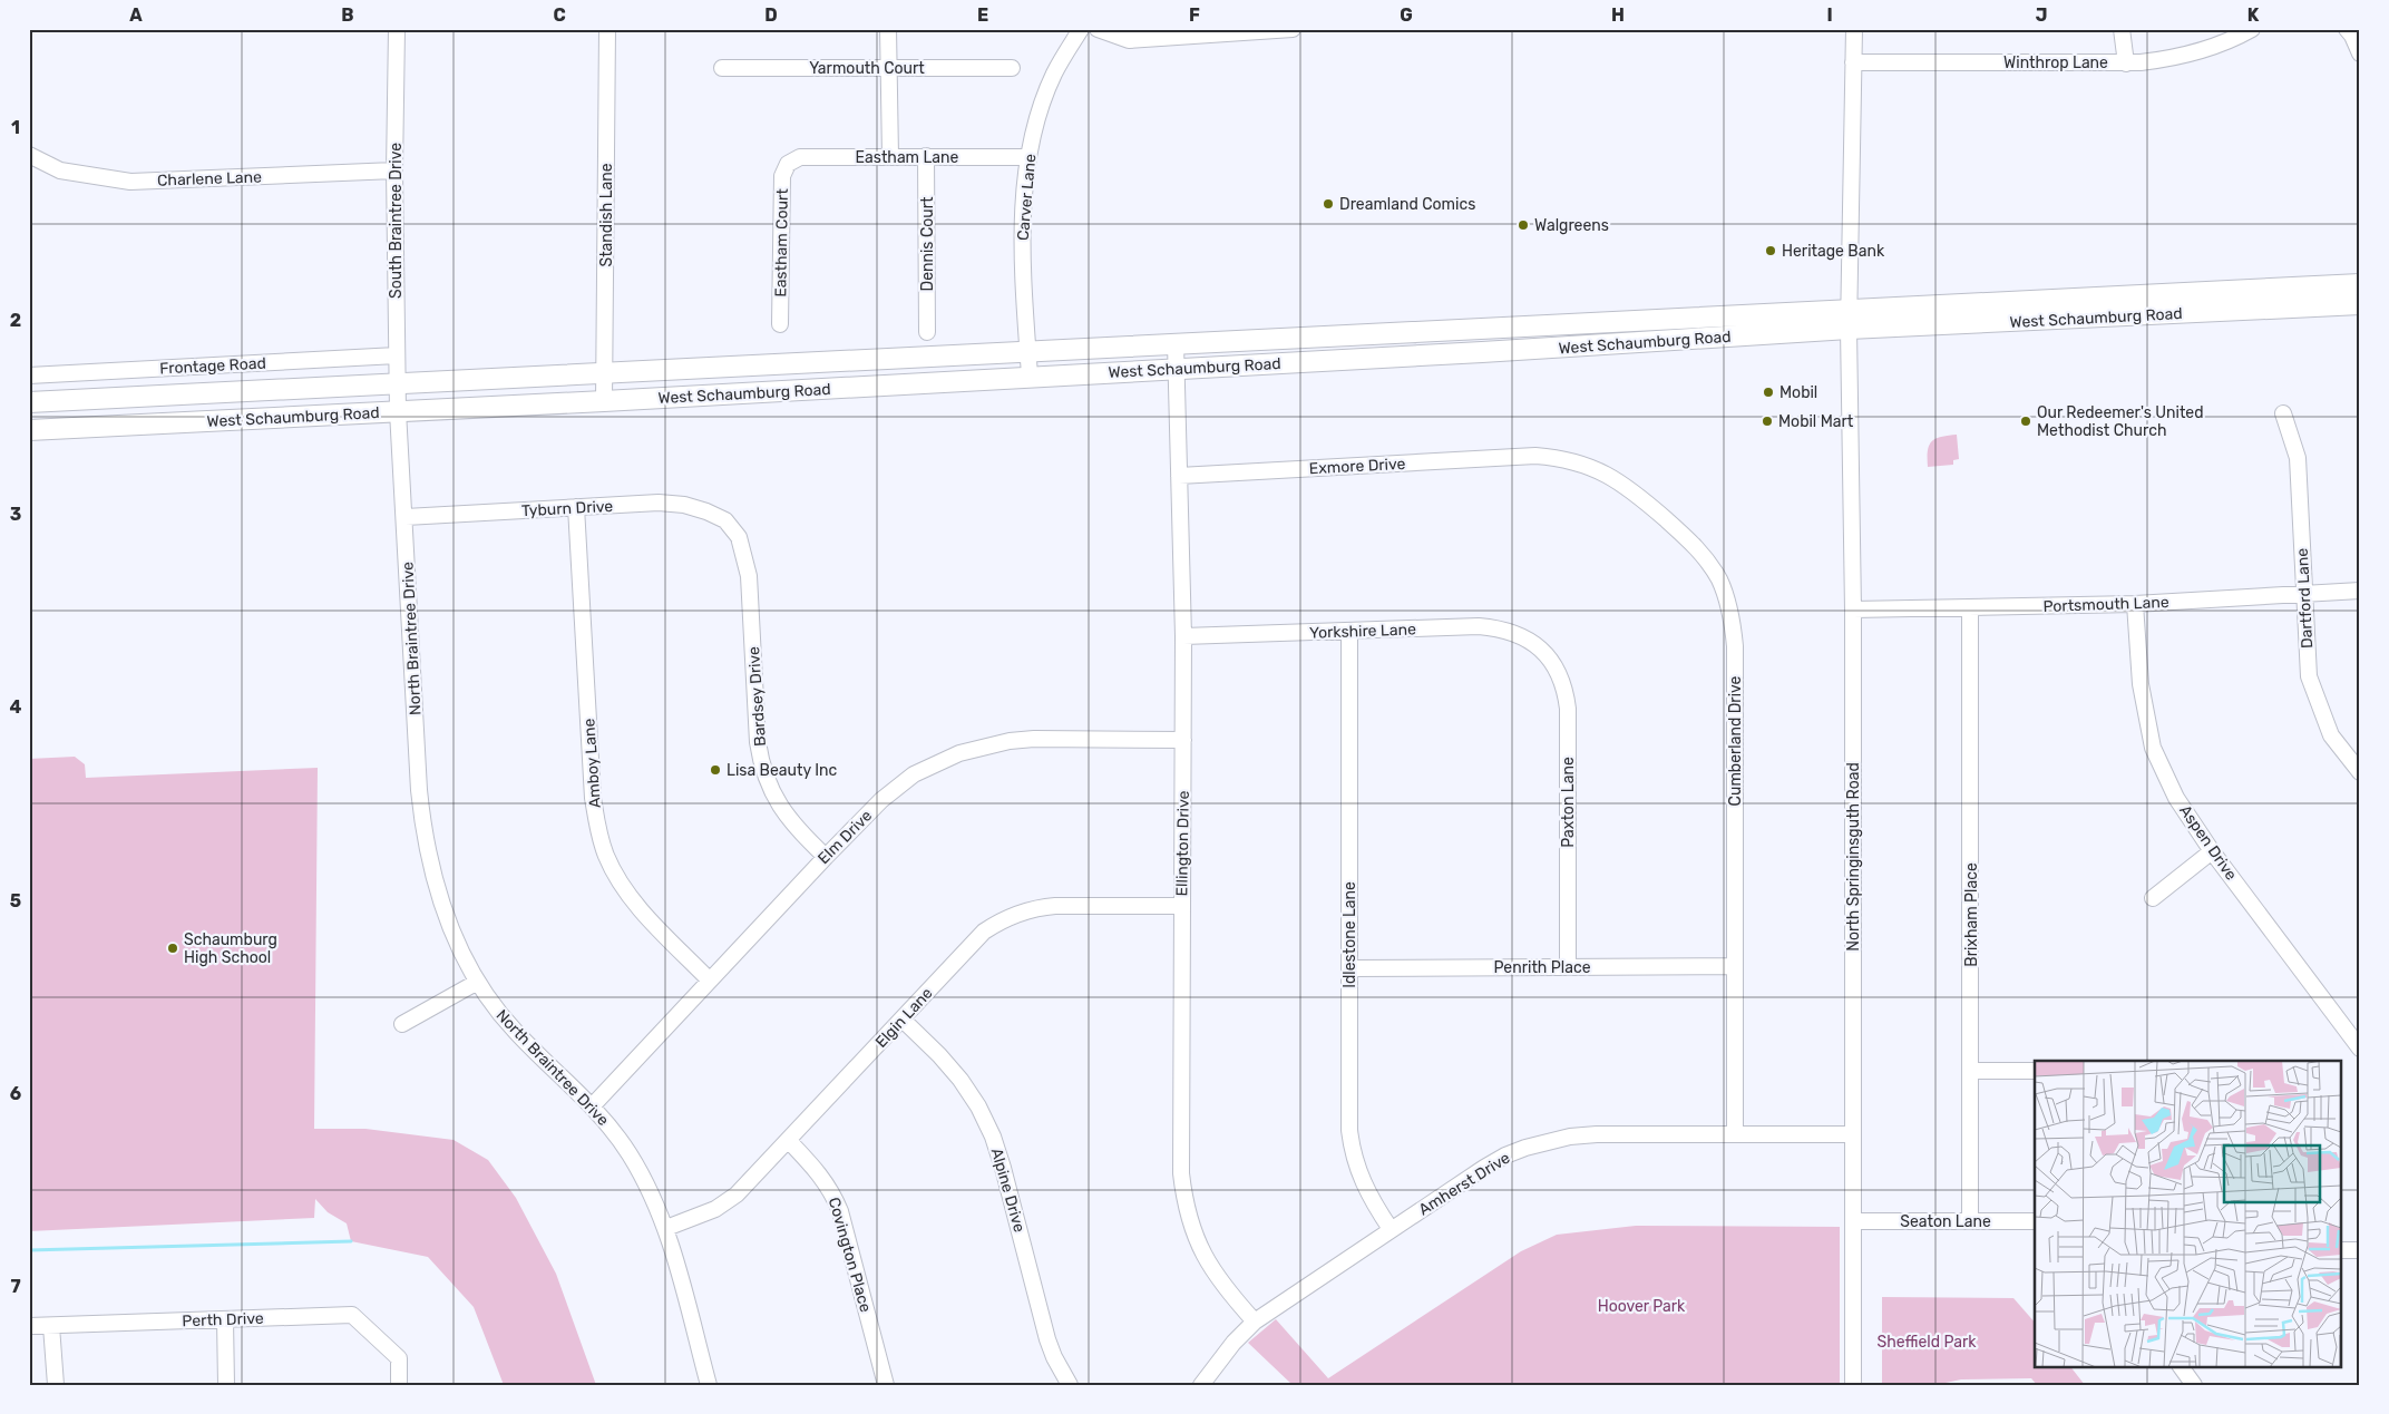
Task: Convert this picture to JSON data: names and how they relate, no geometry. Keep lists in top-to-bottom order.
{
  "streets": {
    "main road": ["West Schaumburg Road"],
    "street": [
      "Winthrop Lane",
      "Yarmouth Court",
      "Eastham Lane",
      "Charlene Lane",
      "Carver Lane",
      "Standish Lane",
      "South Braintree Drive",
      "Eastham Court",
      "Dennis Court",
      "Frontage Road",
      "Exmore Drive",
      "Tyburn Drive",
      "Dartford Lane",
      "Portsmouth Lane",
      "Yorkshire Lane",
      "North Braintree Drive",
      "Bardsey Drive",
      "Cumberland Drive",
      "Amboy Lane",
      "Paxton Lane",
      "Elm Drive",
      "Aspen Drive",
      "Ellington Drive",
      "North Springinsguth Road",
      "Brixham Place",
      "Idlestone Lane",
      "Penrith Place",
      "Elgin Lane",
      "Amherst Drive",
      "Alpine Drive",
      "Seaton Lane",
      "Covington Place",
      "Perth Drive"
    ]
  },
  "crossings": [
    ["Winthrop Lane", "North Springinsguth Road"],
    ["Eastham Lane", "Carver Lane"],
    ["Eastham Lane", "Eastham Court"],
    ["Eastham Lane", "Dennis Court"],
    ["Charlene Lane", "South Braintree Drive"],
    ["Carver Lane", "West Schaumburg Road"],
    ["Standish Lane", "West Schaumburg Road"],
    ["South Braintree Drive", "West Schaumburg Road"],
    ["South Braintree Drive", "Frontage Road"],
    ["South Braintree Drive", "North Braintree Drive"],
    ["West Schaumburg Road", "North Braintree Drive"],
    ["West Schaumburg Road", "Ellington Drive"],
    ["West Schaumburg Road", "North Springinsguth Road"],
    ["Exmore Drive", "Cumberland Drive"],
    ["Exmore Drive", "Ellington Drive"],
    ["Tyburn Drive", "North Braintree Drive"],
    ["Tyburn Drive", "Bardsey Drive"],
    ["Tyburn Drive", "Amboy Lane"],
    ["Dartford Lane", "Portsmouth Lane"],
    ["Portsmouth Lane", "Aspen Drive"],
    ["Portsmouth Lane", "North Springinsguth Road"],
    ["Portsmouth Lane", "Brixham Place"],
    ["Yorkshire Lane", "Paxton Lane"],
    ["Yorkshire Lane", "Ellington Drive"],
    ["Yorkshire Lane", "Idlestone Lane"],
    ["North Braintree Drive", "Elm Drive"],
    ["North Braintree Drive", "Elgin Lane"],
    ["Bardsey Drive", "Elm Drive"],
    ["Cumberland Drive", "Penrith Place"],
    ["Cumberland Drive", "Amherst Drive"],
    ["Amboy Lane", "Elm Drive"],
    ["Paxton Lane", "Penrith Place"],
    ["Elm Drive", "Ellington Drive"],
    ["Ellington Drive", "Elgin Lane"],
    ["Ellington Drive", "Amherst Drive"],
    ["North Springinsguth Road", "Amherst Drive"],
    ["North Springinsguth Road", "Seaton Lane"],
    ["Brixham Place", "Seaton Lane"],
    ["Idlestone Lane", "Penrith Place"],
    ["Idlestone Lane", "Amherst Drive"],
    ["Elgin Lane", "Alpine Drive"],
    ["Elgin Lane", "Covington Place"]
  ],
  "parks": ["Hoover Park", "Sheffield Park"],
  "places": [
    "Dreamland Comics",
    "Walgreens",
    "Heritage Bank",
    "Mobil",
    "Mobil Mart",
    "Our Redeemer's United Methodist Church",
    "Lisa Beauty Inc",
    "Schaumburg High School"
  ],
  "grid": {
    "columns": [
      "A",
      "B",
      "C",
      "D",
      "E",
      "F",
      "G",
      "H",
      "I",
      "J",
      "K"
    ],
    "rows": [
      "1",
      "2",
      "3",
      "4",
      "5",
      "6",
      "7"
    ]
  }
}
